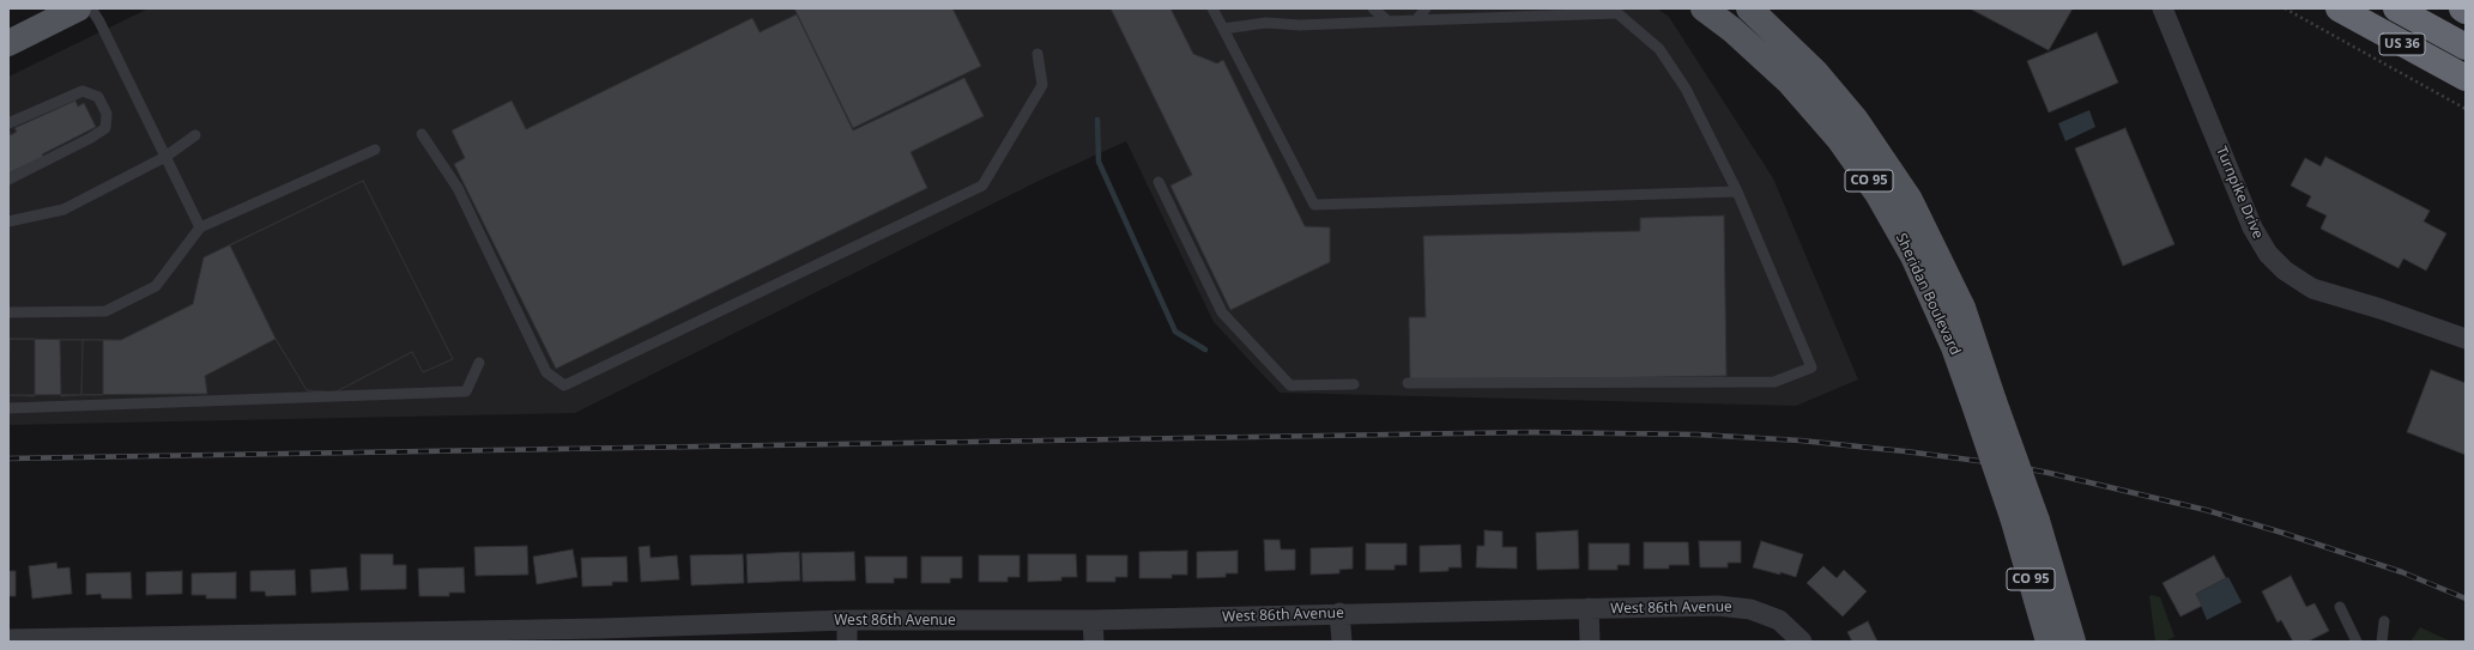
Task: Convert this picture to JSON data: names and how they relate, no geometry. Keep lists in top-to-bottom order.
{
  "streets": {
    "highway": ["US 36"],
    "main road": ["CO 95", "Sheridan Boulevard"],
    "street": ["Turnpike Drive", "West 86th Avenue"]
  }
}
